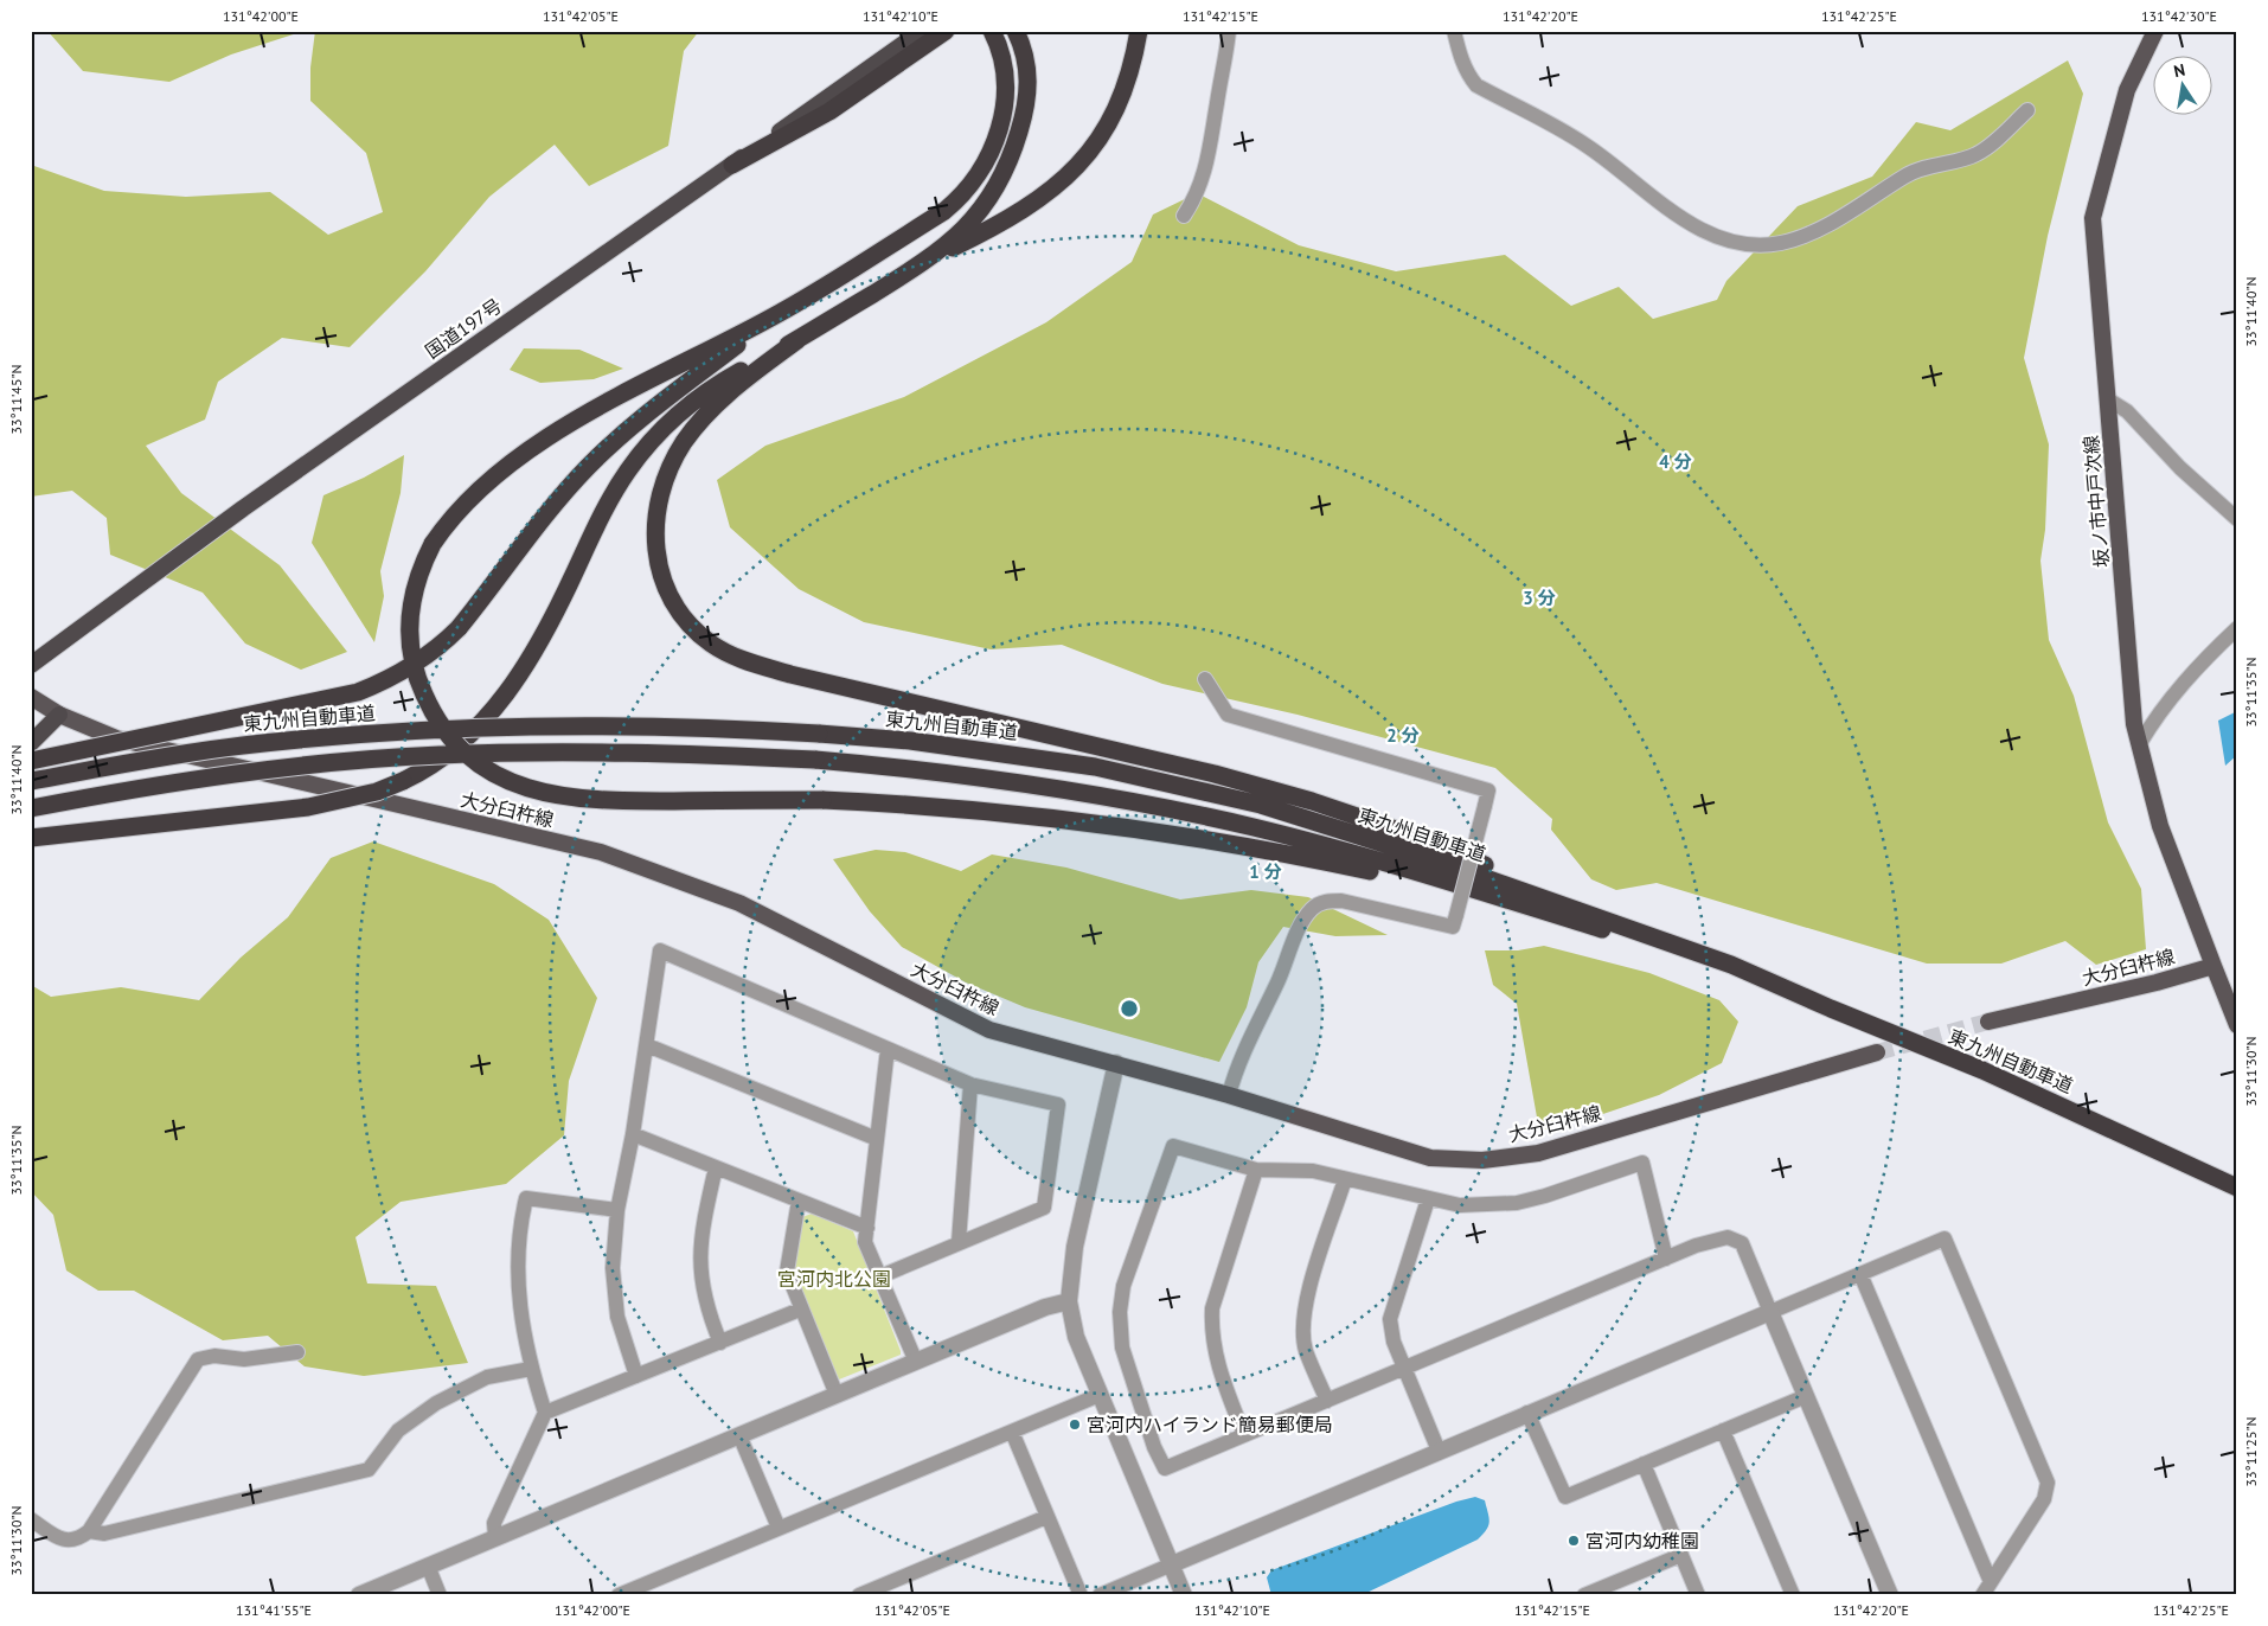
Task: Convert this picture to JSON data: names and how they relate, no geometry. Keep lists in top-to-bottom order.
{
  "streets": {
    "highway": ["国道197号", "東九州自動車道"],
    "main road": ["坂ノ市中戸次線", "大分臼杵線"]
  },
  "crossings": [
    ["坂ノ市中戸次線", "大分臼杵線"]
  ],
  "parks": ["宮河内北公園"],
  "places": ["宮河内ハイランド簡易郵便局", "宮河内幼稚園"],
  "north": "top",
  "coordinates": [
    "131°42'00\"E",
    "131°42'05\"E",
    "131°42'10\"E",
    "131°42'15\"E",
    "131°42'20\"E",
    "131°42'25\"E",
    "131°42'30\"E",
    "33°11'40\"N",
    "33°11'45\"N",
    "33°11'35\"N",
    "33°11'30\"N",
    "33°11'25\"N",
    "131°41'55\"E"
  ],
  "rings": [
    "4 分",
    "3 分",
    "2 分",
    "1 分"
  ]
}
